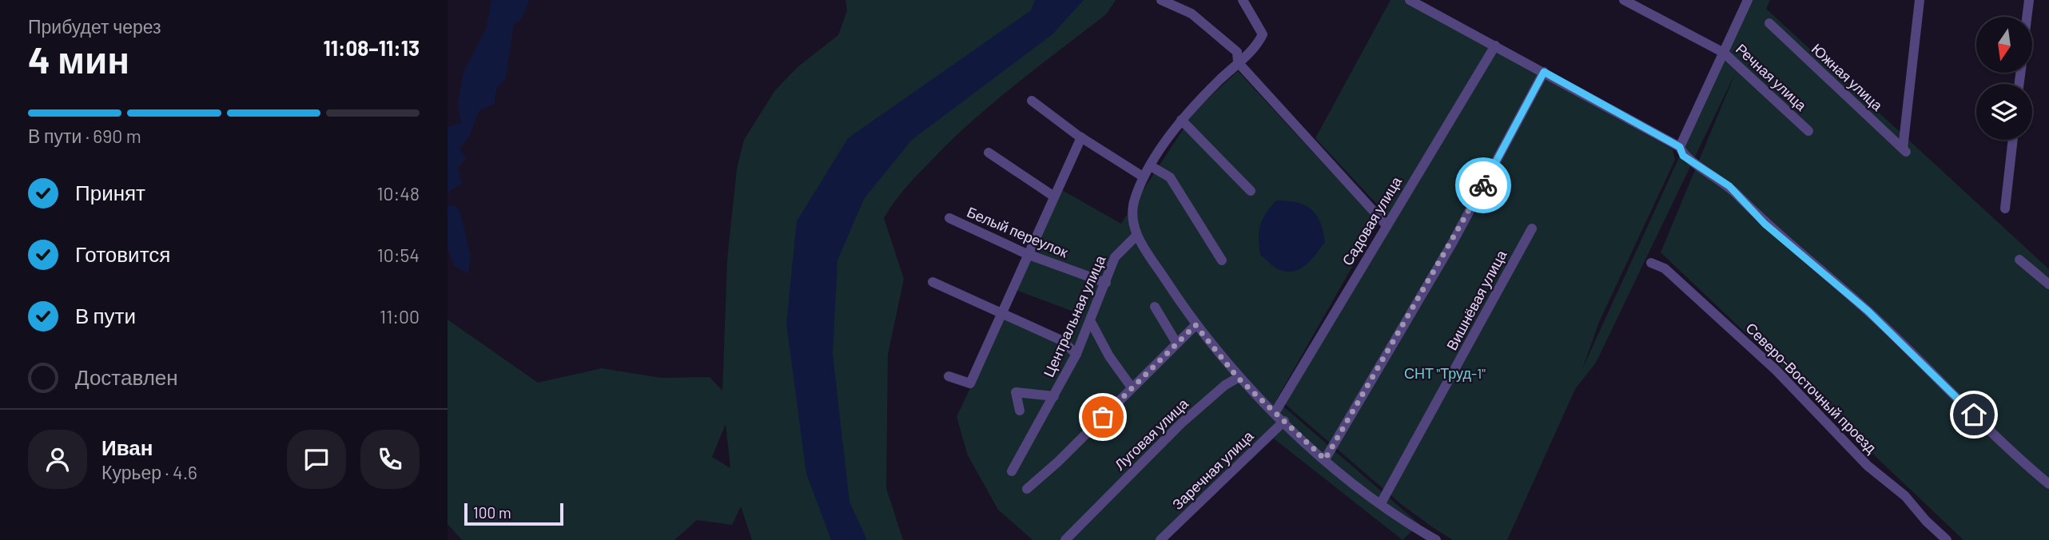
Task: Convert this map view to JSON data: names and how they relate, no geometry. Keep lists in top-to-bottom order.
{
  "streets": {
    "street": [
      "Речная улица",
      "Южная улица",
      "Садовая улица",
      "Белый переулок",
      "Вишнёвая улица",
      "Центральная улица",
      "Северо-Восточный проезд",
      "Луговая улица",
      "Заречная улица"
    ]
  },
  "crossings": [
    ["Белый переулок", "Центральная улица"]
  ],
  "parks": ["СНТ \"Труд-1\""],
  "scale_bar": "100 m",
  "north": "bottom",
  "page": {
    "heading": ["4 мин", "Прибудет через", "11:08–11:13"],
    "panel": ["Иван", "Курьер · 4.6"],
    "bar": "В пути · 690 m",
    "list": [
      ["Принят", "10:48"],
      ["Готовится", "10:54"],
      ["В пути", "11:00"],
      "Доставлен"
    ],
    "scale": "100 m"
  }
}
